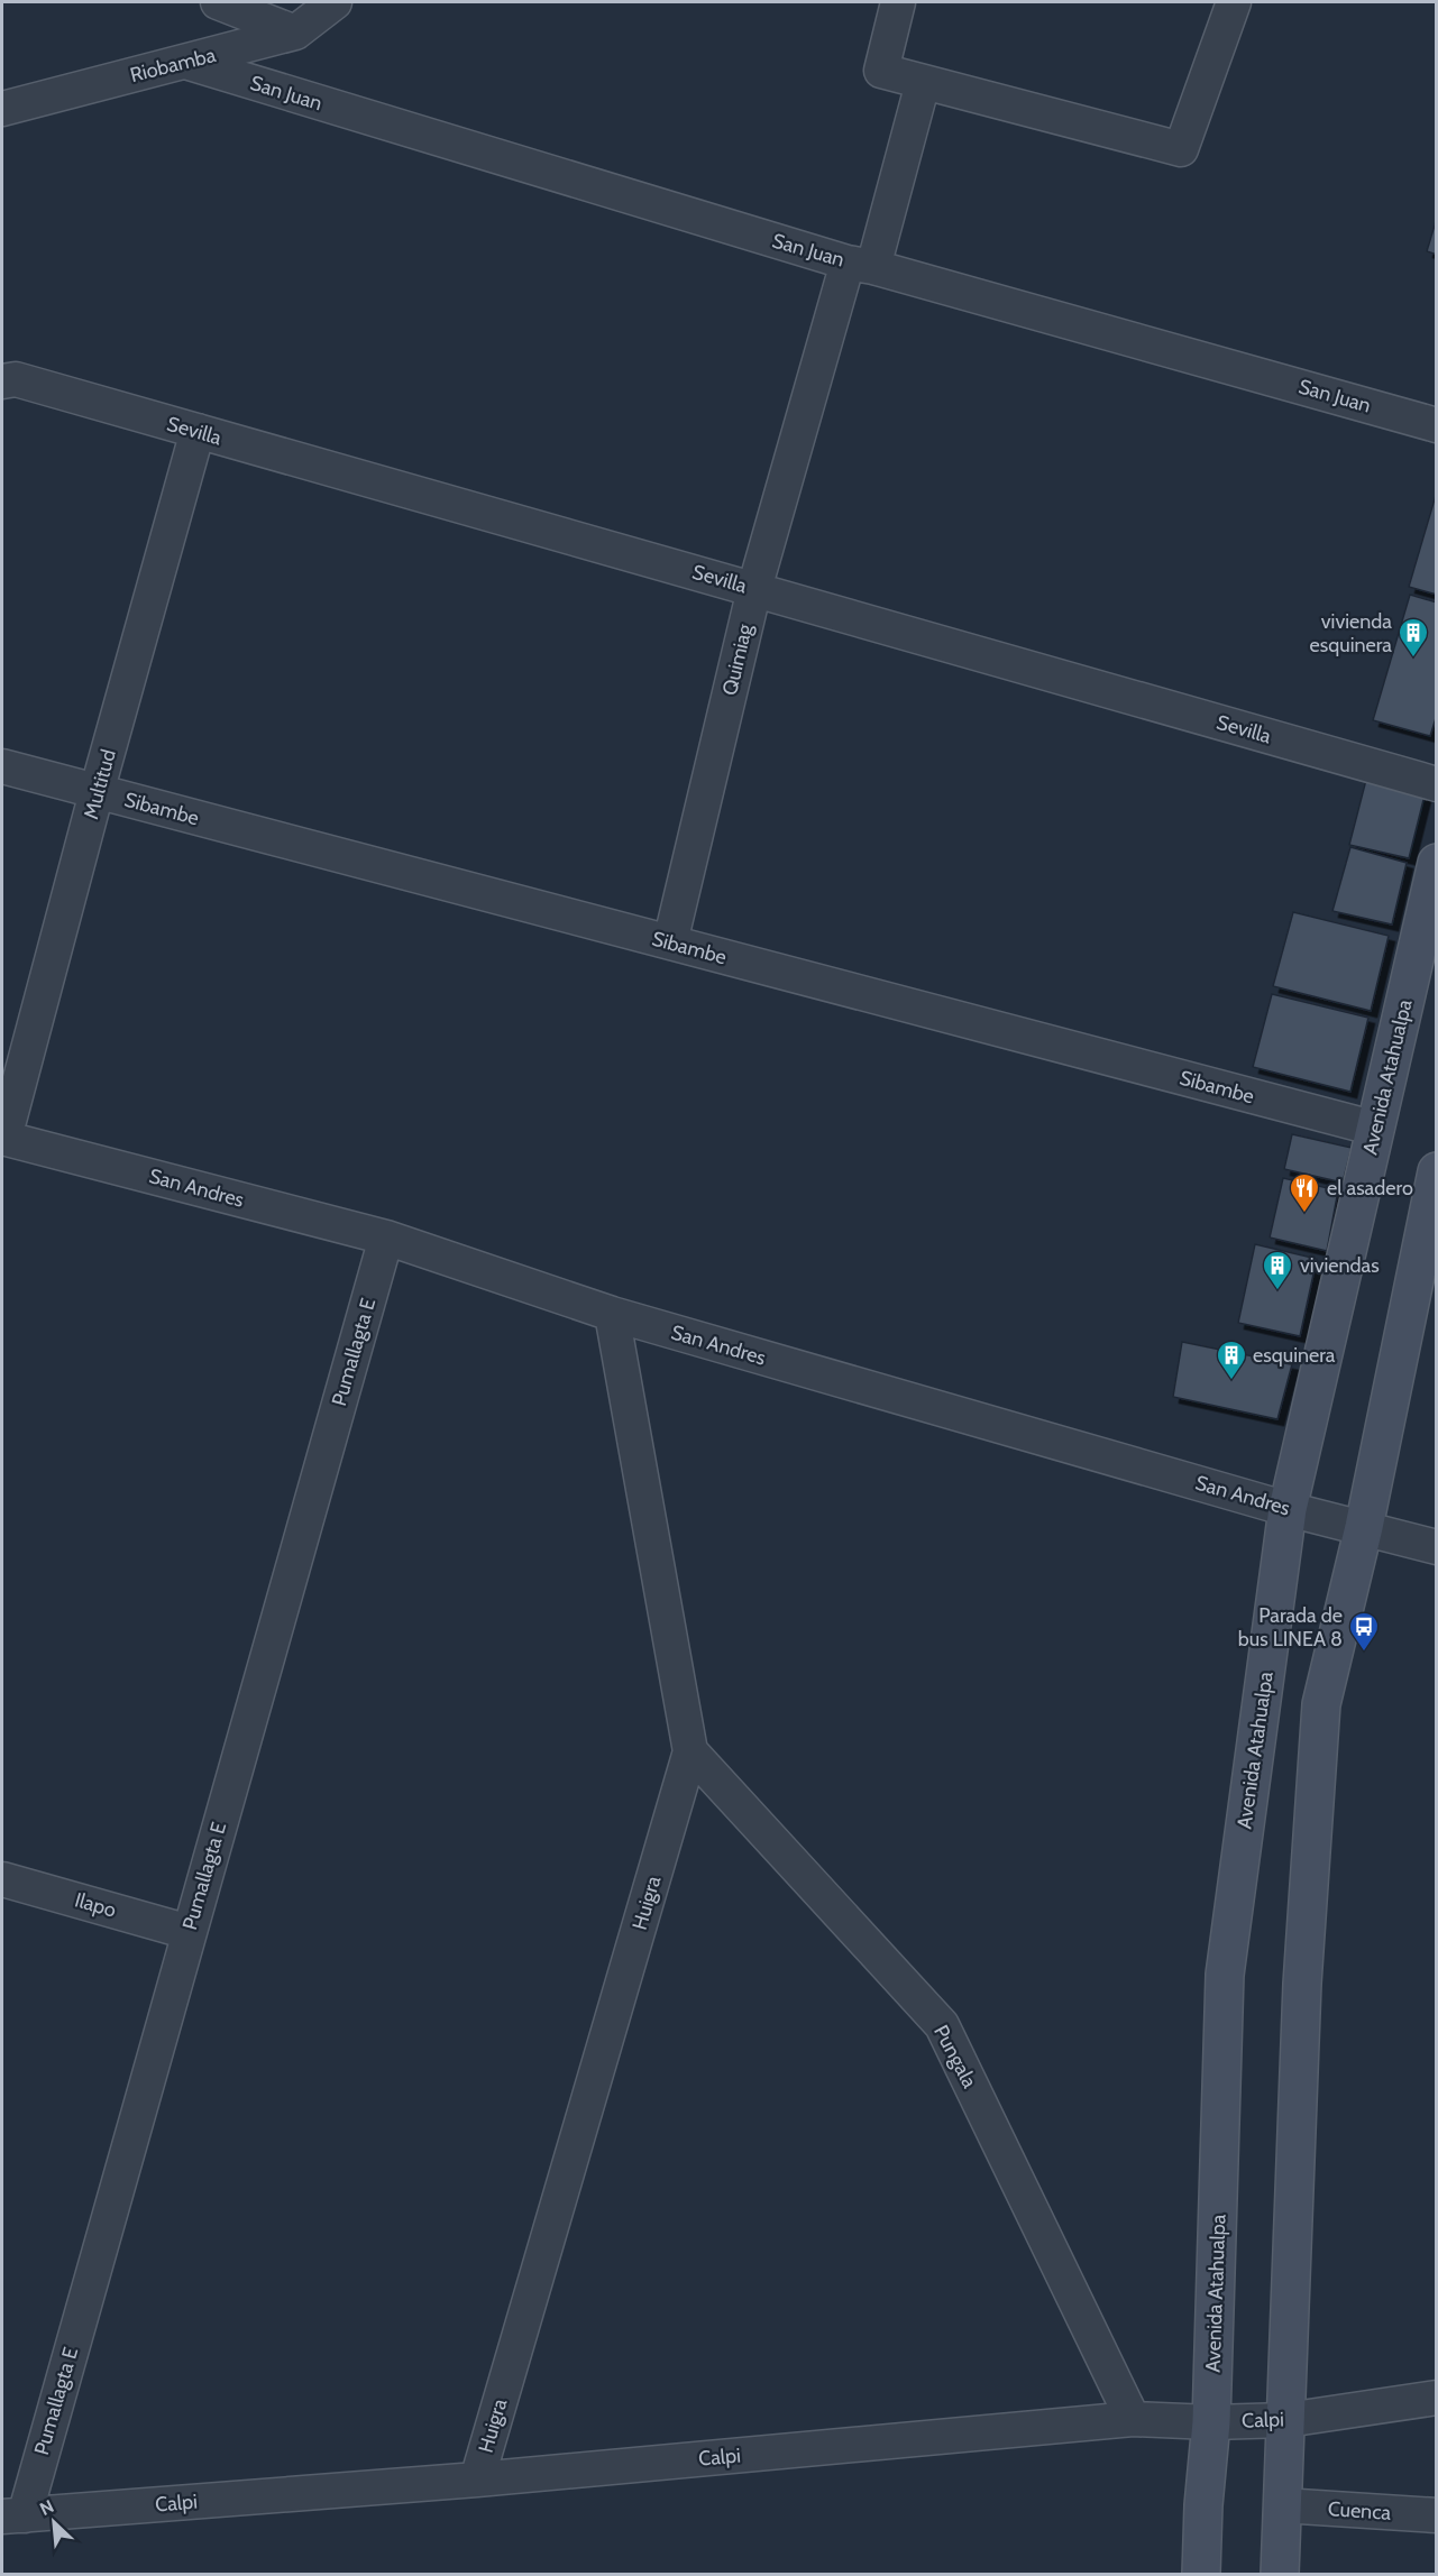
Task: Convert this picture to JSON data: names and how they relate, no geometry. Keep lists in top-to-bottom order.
{
  "streets": {
    "main road": ["Avenida Atahualpa"],
    "street": [
      "Riobamba",
      "San Juan",
      "Sevilla",
      "Quimiag",
      "Multitud",
      "Sibambe",
      "San Andres",
      "Pumallagta E",
      "Huigra",
      "Ilapo",
      "Pungala",
      "Calpi",
      "Cuenca"
    ]
  },
  "crossings": [
    ["Riobamba", "San Juan"],
    ["San Juan", "Quimiag"],
    ["Sevilla", "Quimiag"],
    ["Sevilla", "Multitud"],
    ["Quimiag", "Sibambe"],
    ["Multitud", "Sibambe"],
    ["Multitud", "San Andres"],
    ["Sibambe", "Avenida Atahualpa"],
    ["Avenida Atahualpa", "San Andres"],
    ["Avenida Atahualpa", "Calpi"],
    ["San Andres", "Pumallagta E"],
    ["San Andres", "Huigra"],
    ["Pumallagta E", "Ilapo"],
    ["Pumallagta E", "Calpi"],
    ["Huigra", "Pungala"],
    ["Huigra", "Calpi"],
    ["Pungala", "Calpi"]
  ],
  "places": {
    "building": ["vivienda esquinera", "viviendas", "esquinera"],
    "restaurant": ["el asadero"],
    "bus stop": ["Parada de bus LINEA 8"]
  },
  "north": "top left"
}
